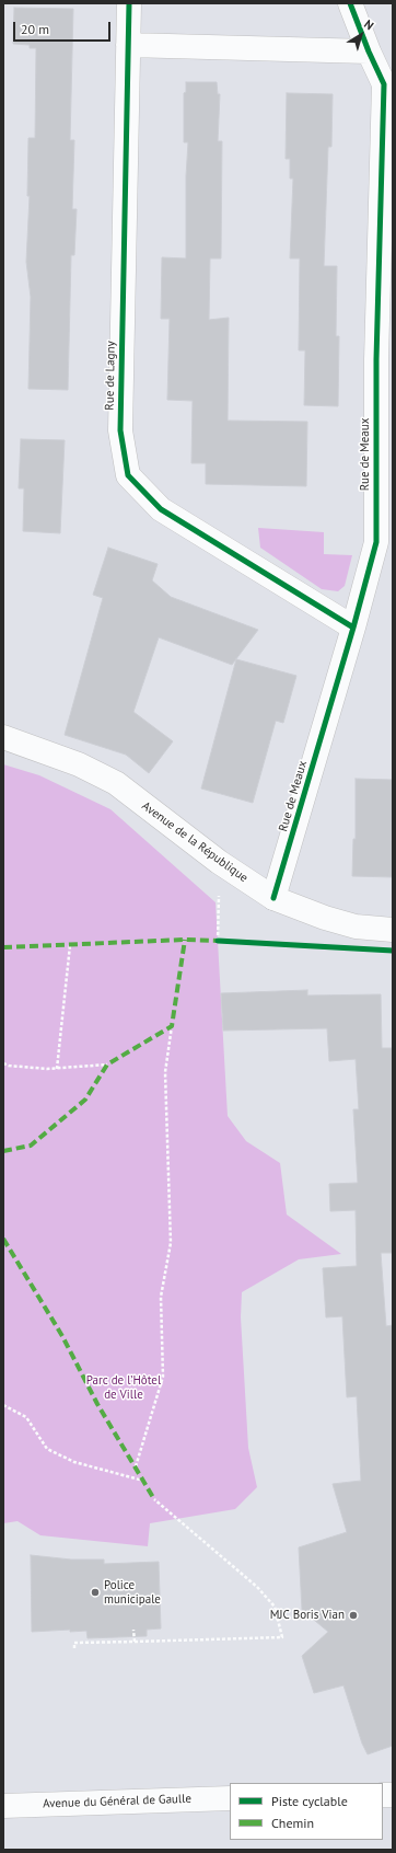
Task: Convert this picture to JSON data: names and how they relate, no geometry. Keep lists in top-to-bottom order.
{
  "streets": {
    "street": [
      "Rue de Lagny",
      "Rue de Meaux",
      "Avenue de la République",
      "Avenue du Général de Gaulle"
    ]
  },
  "crossings": [
    ["Rue de Lagny", "Rue de Meaux"],
    ["Rue de Meaux", "Avenue de la République"]
  ],
  "parks": ["Parc de l’Hôtel de Ville"],
  "places": ["Police municipale", "MJC Boris Vian"],
  "legend": ["Piste cyclable", "Chemin"],
  "scale_bar": "20 m",
  "north": "top right"
}
